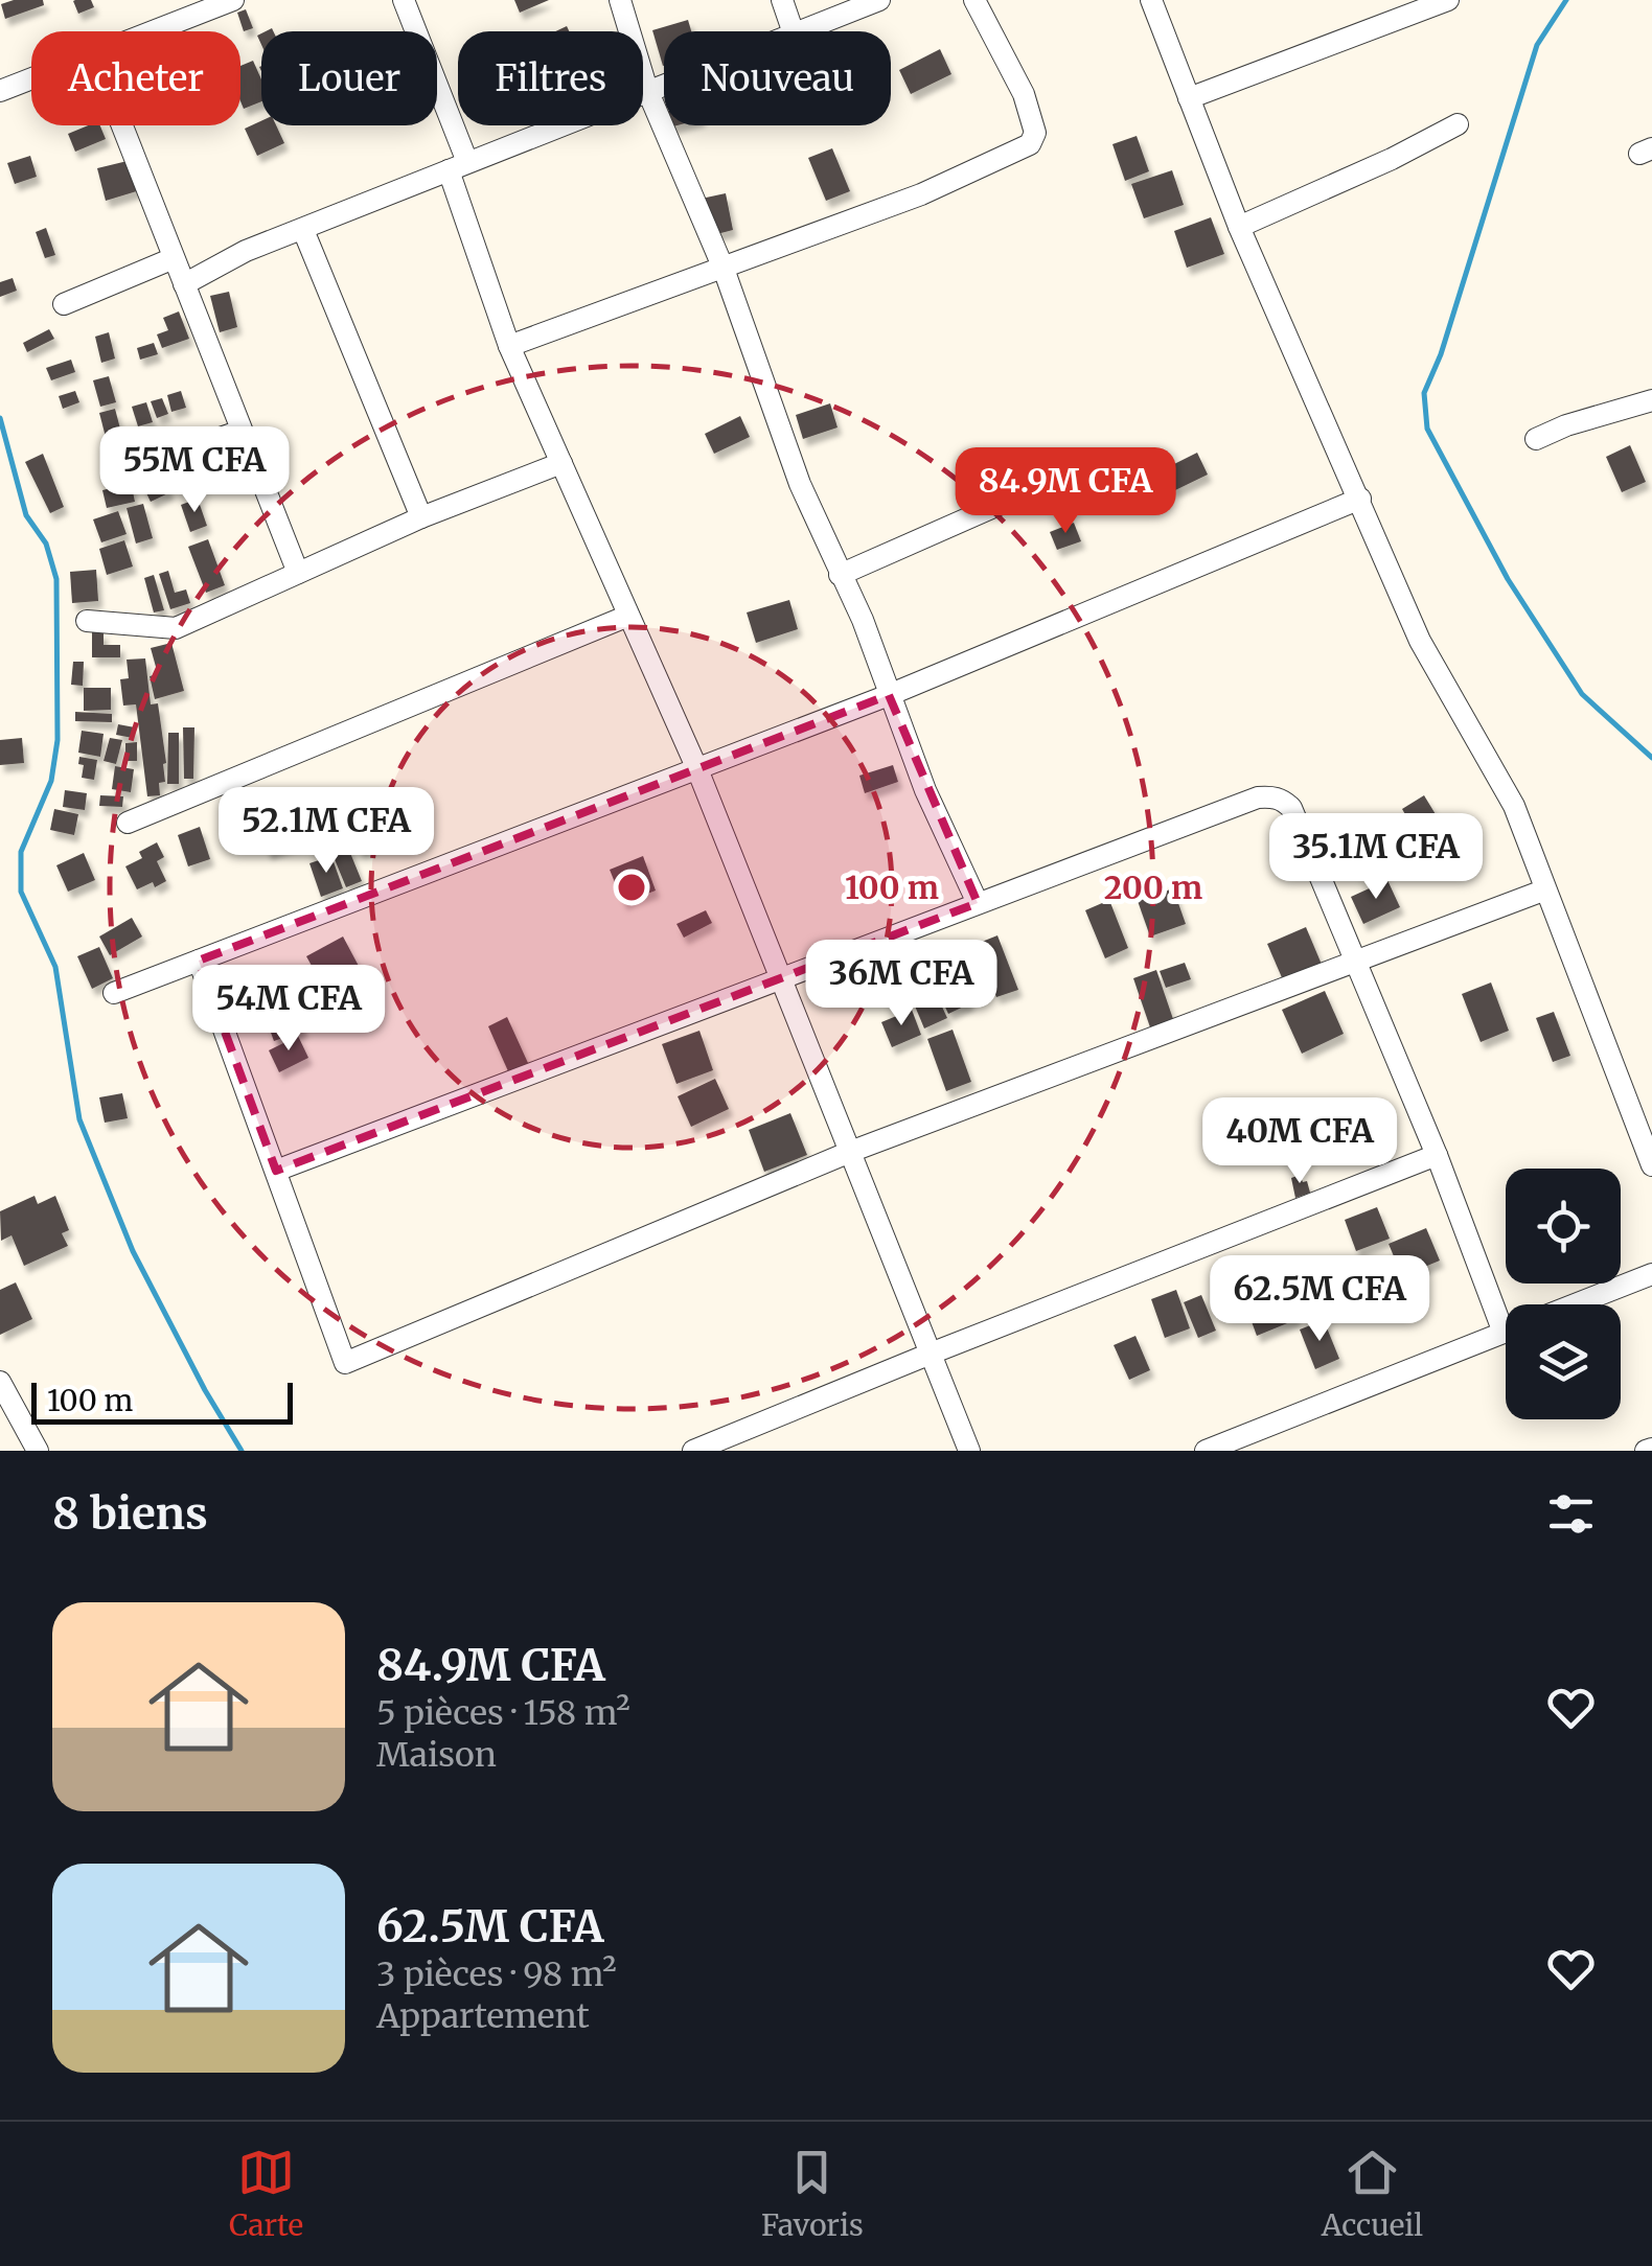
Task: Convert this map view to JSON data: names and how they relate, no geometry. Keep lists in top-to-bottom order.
{
  "scale_bar": "100 m",
  "page": {
    "chip": [
      "Acheter",
      "Louer",
      "Filtres",
      "Nouveau"
    ],
    "price": [
      "55M CFA",
      "84.9M CFA",
      "52.1M CFA",
      "35.1M CFA",
      "36M CFA",
      "54M CFA",
      "40M CFA",
      "62.5M CFA"
    ],
    "scale": "100 m",
    "heading": "8 biens",
    "list": [
      {
        "name": "84.9M CFA",
        "note": "5 pièces · 158 m² · Maison"
      },
      {
        "name": "62.5M CFA",
        "note": "3 pièces · 98 m² · Appartement"
      }
    ],
    "tabs": ["Carte", "Favoris", "Accueil"]
  },
  "rings": ["100 m", "200 m"]
}
